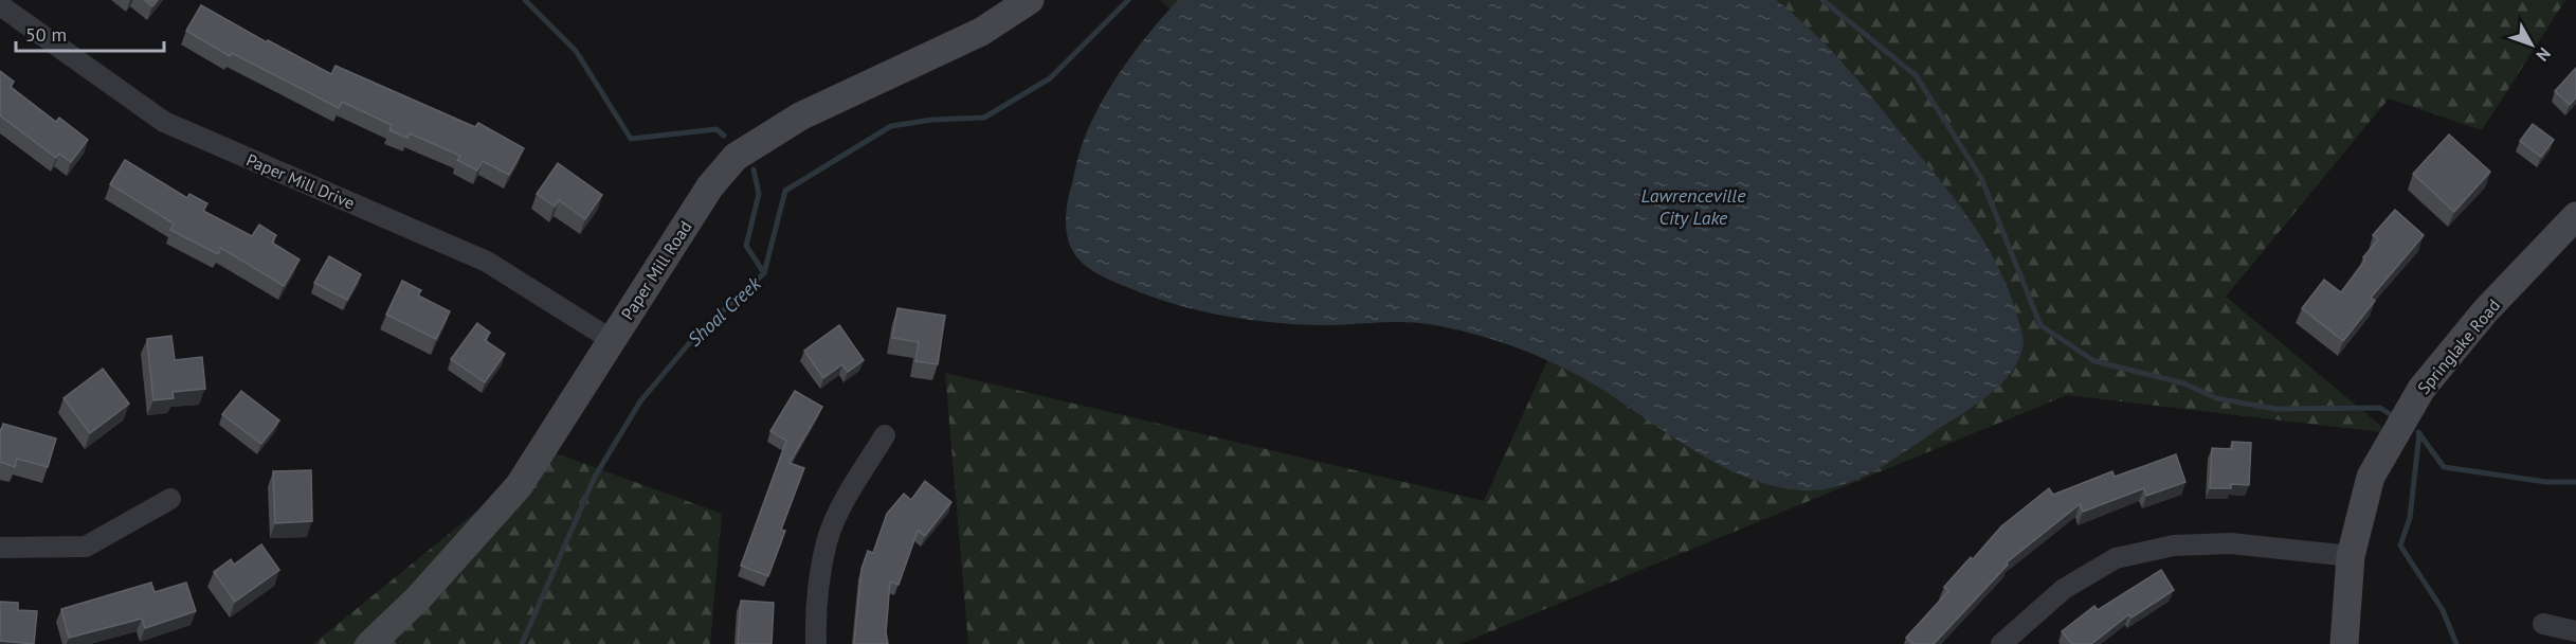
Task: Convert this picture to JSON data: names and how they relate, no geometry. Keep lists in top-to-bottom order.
{
  "streets": {
    "street": ["Paper Mill Drive", "Paper Mill Road", "Springlake Road"]
  },
  "crossings": [
    ["Paper Mill Drive", "Paper Mill Road"]
  ],
  "water": ["Lawrenceville City Lake", "Shoal Creek"],
  "scale_bar": "50 m",
  "north": "bottom right"
}
